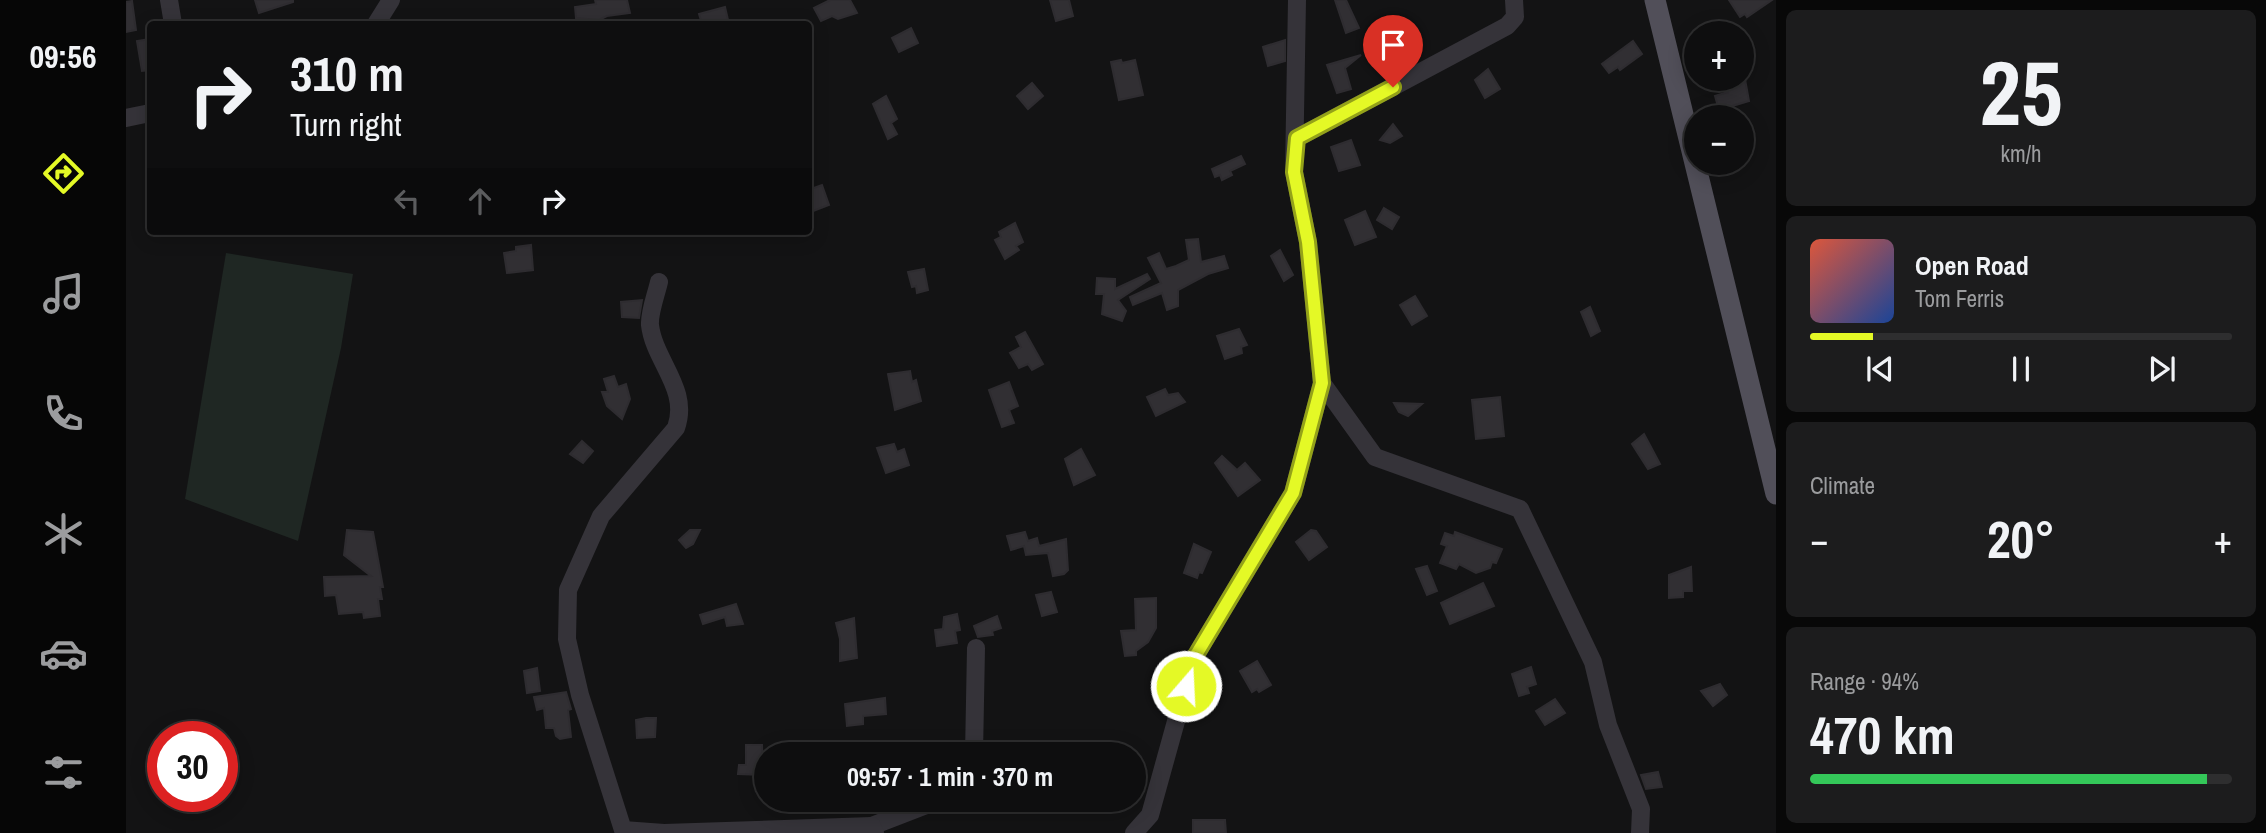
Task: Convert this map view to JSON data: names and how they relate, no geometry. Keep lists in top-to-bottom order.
{
  "page": {
    "tabs": "09:56",
    "tile": [
      ["25", "km/h"],
      "Climate",
      ["Range · 94%", "470 km"]
    ],
    "map_buttons": ["+", "−"],
    "turn": ["310 m", "Turn right"],
    "song": ["Open Road", "Tom Ferris"],
    "heat": ["−", "20°", "+"],
    "limit": "30",
    "trip": "09:57 · 1 min · 370 m"
  }
}
